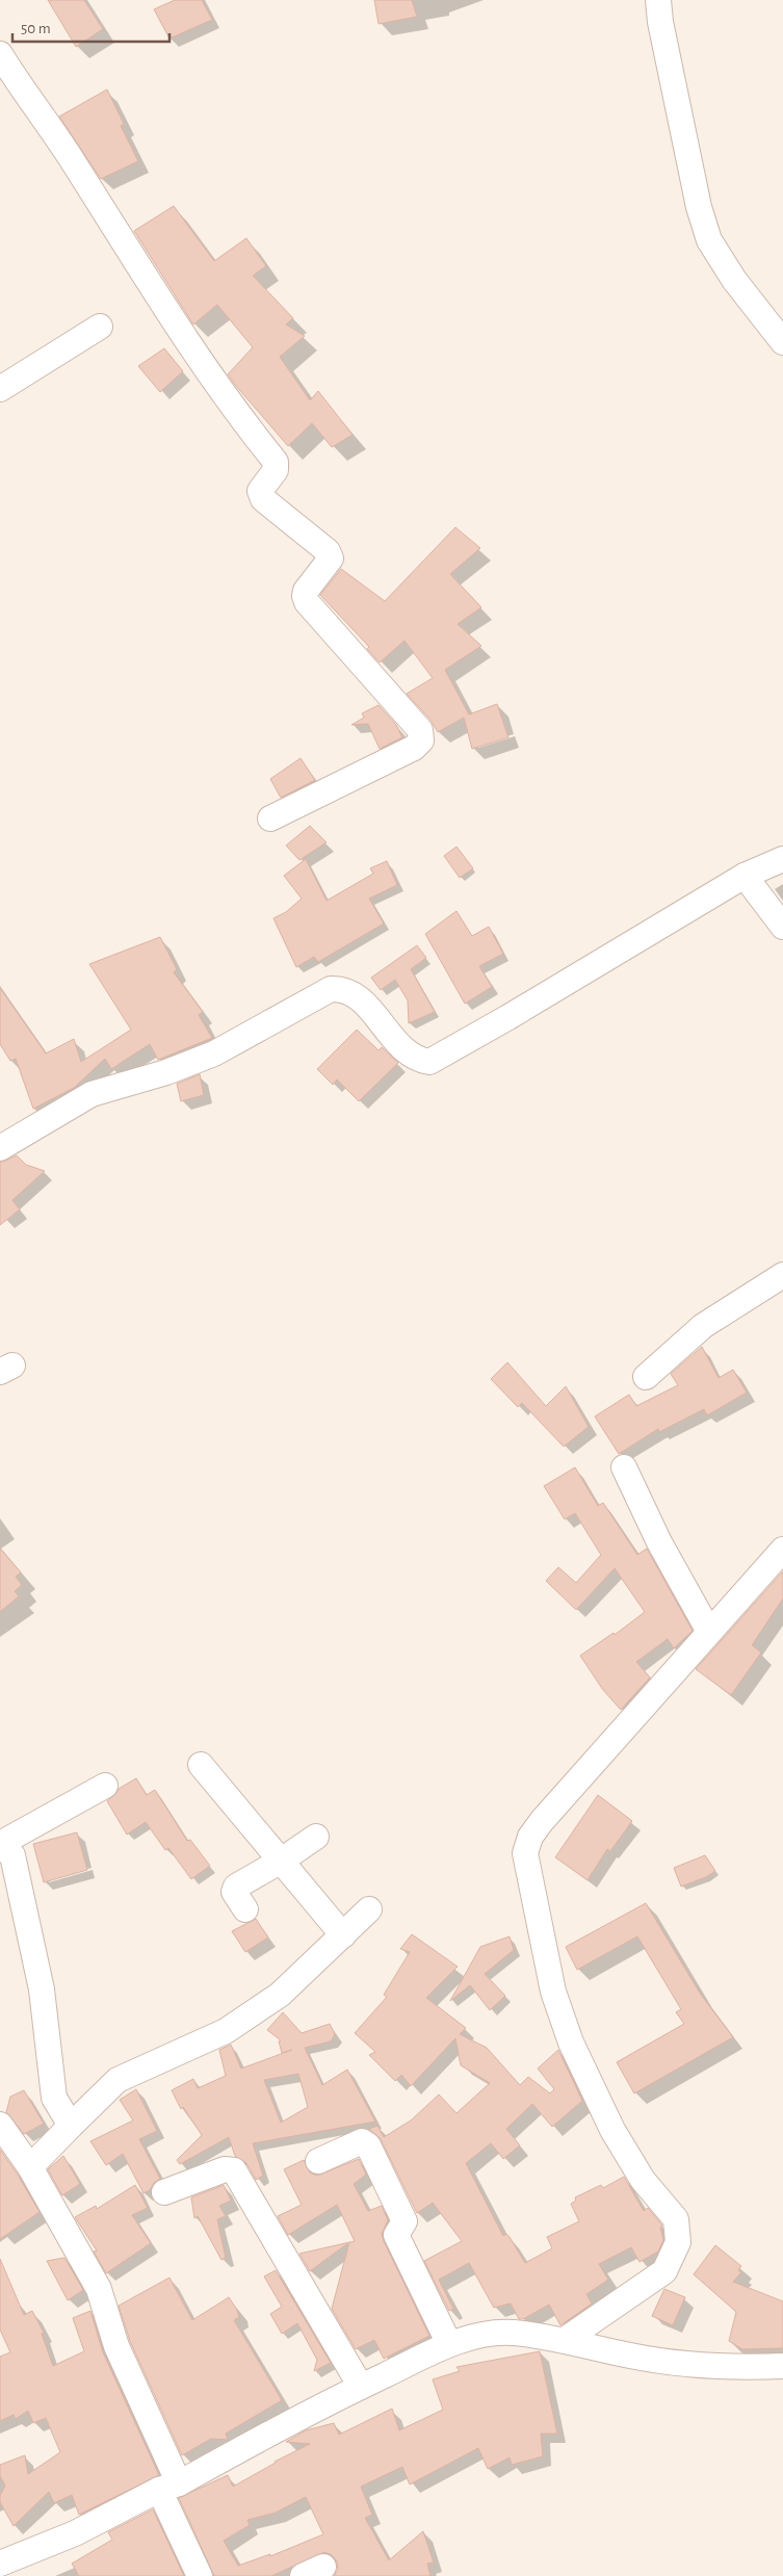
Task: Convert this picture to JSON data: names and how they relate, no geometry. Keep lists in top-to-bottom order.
{
  "scale_bar": "50 m"
}
